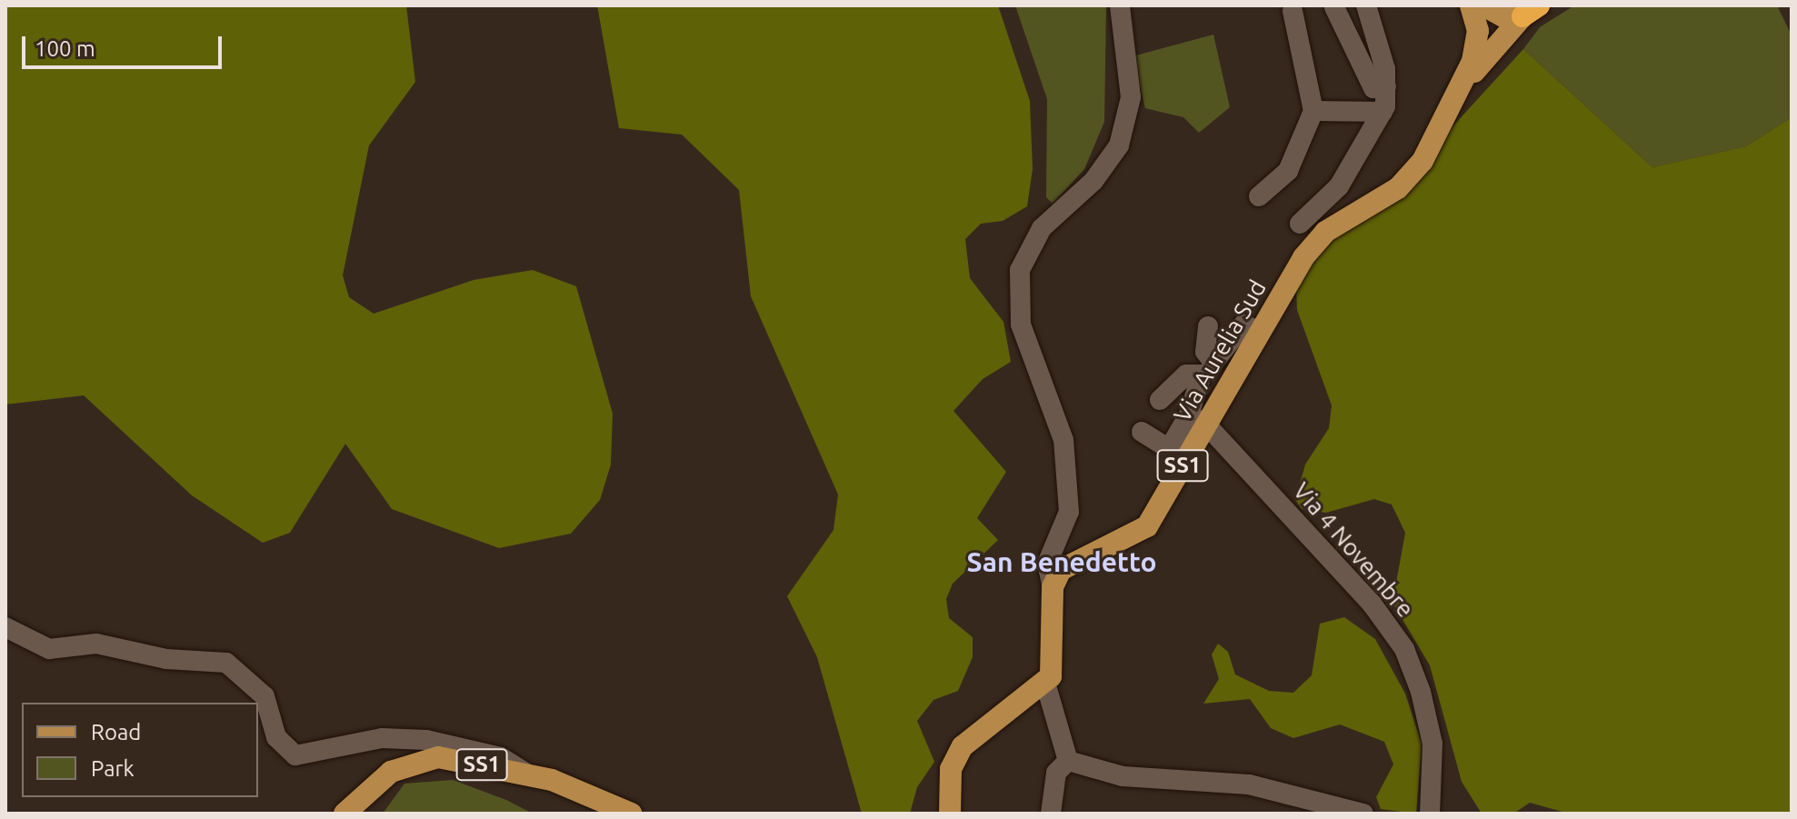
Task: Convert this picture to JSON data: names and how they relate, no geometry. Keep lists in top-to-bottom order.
{
  "streets": {
    "main road": ["Via Aurelia Sud", "SS1"],
    "street": ["Via 4 Novembre"]
  },
  "crossings": [
    ["Via Aurelia Sud", "SS1"],
    ["Via Aurelia Sud", "Via 4 Novembre"]
  ],
  "districts": ["San Benedetto"],
  "legend": ["Road", "Park"],
  "scale_bar": "100 m"
}
